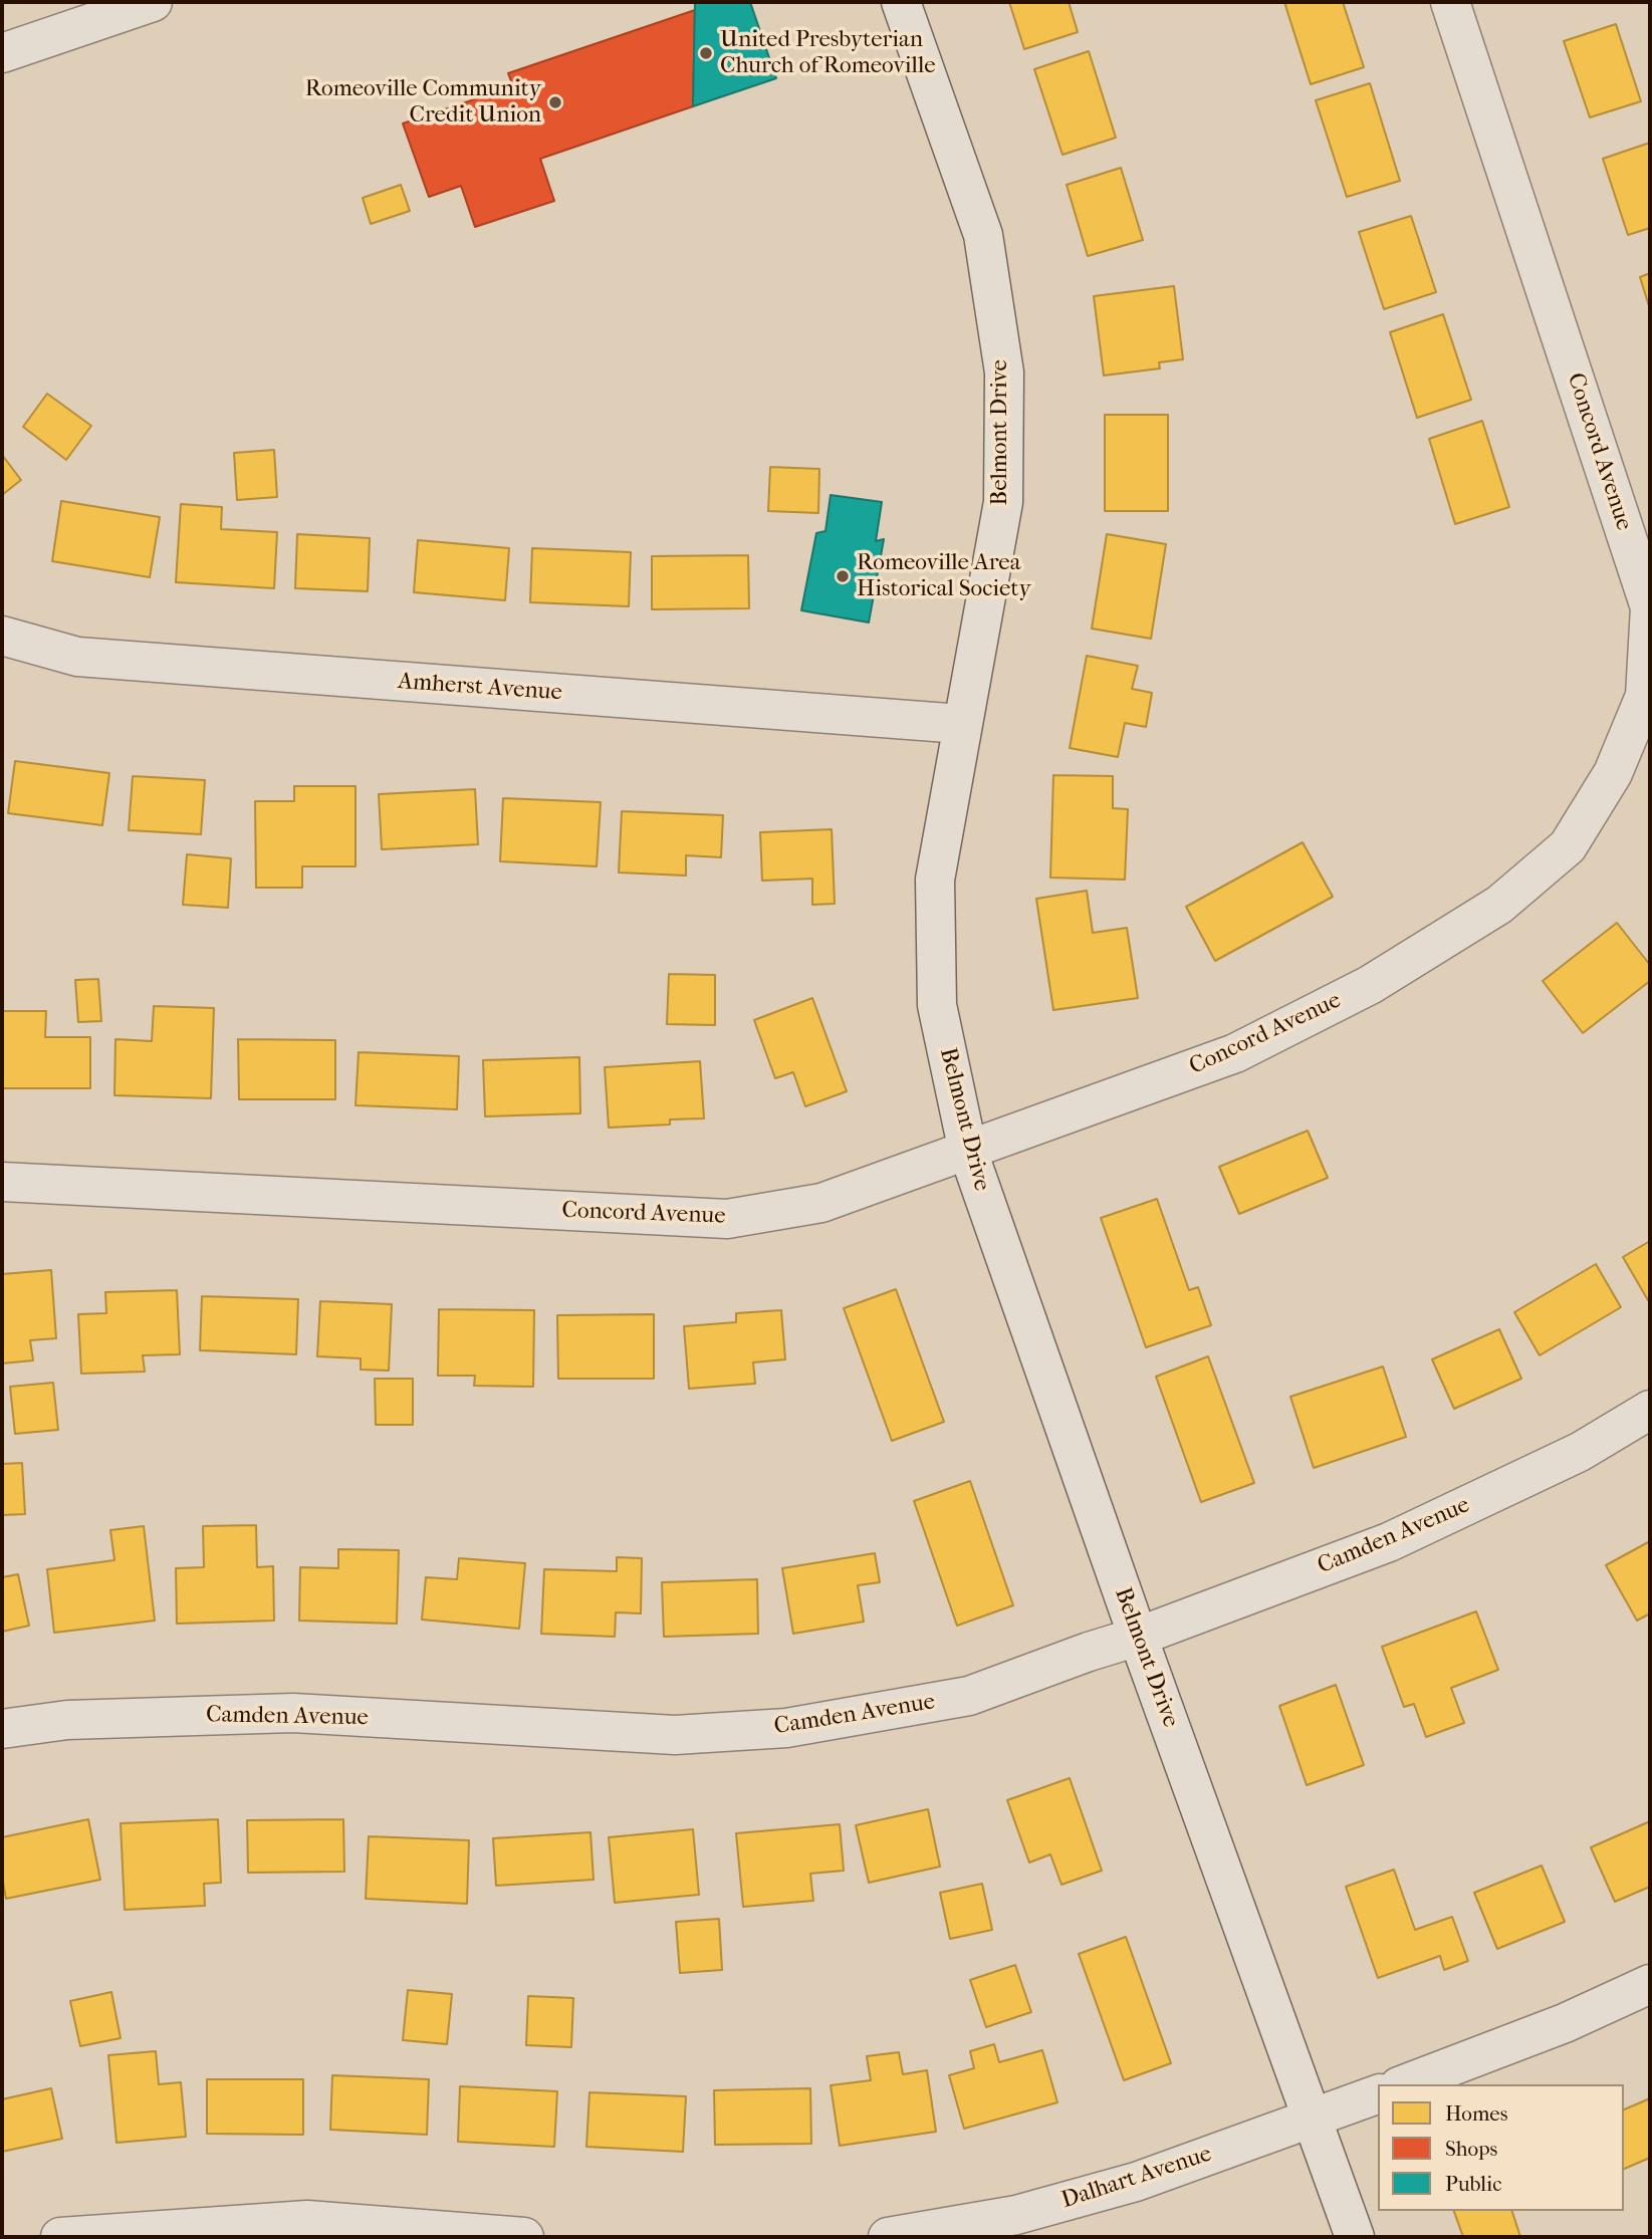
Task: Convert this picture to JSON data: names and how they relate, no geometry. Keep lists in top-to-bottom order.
{
  "streets": {
    "street": [
      "Belmont Drive",
      "Concord Avenue",
      "Amherst Avenue",
      "Camden Avenue",
      "Dalhart Avenue"
    ]
  },
  "crossings": [
    ["Belmont Drive", "Concord Avenue"],
    ["Belmont Drive", "Amherst Avenue"],
    ["Belmont Drive", "Camden Avenue"],
    ["Belmont Drive", "Dalhart Avenue"]
  ],
  "places": ["United Presbyterian Church of Romeoville", "Romeoville Community Credit Union", "Romeoville Area Historical Society"],
  "legend": ["Homes", "Shops", "Public"]
}
